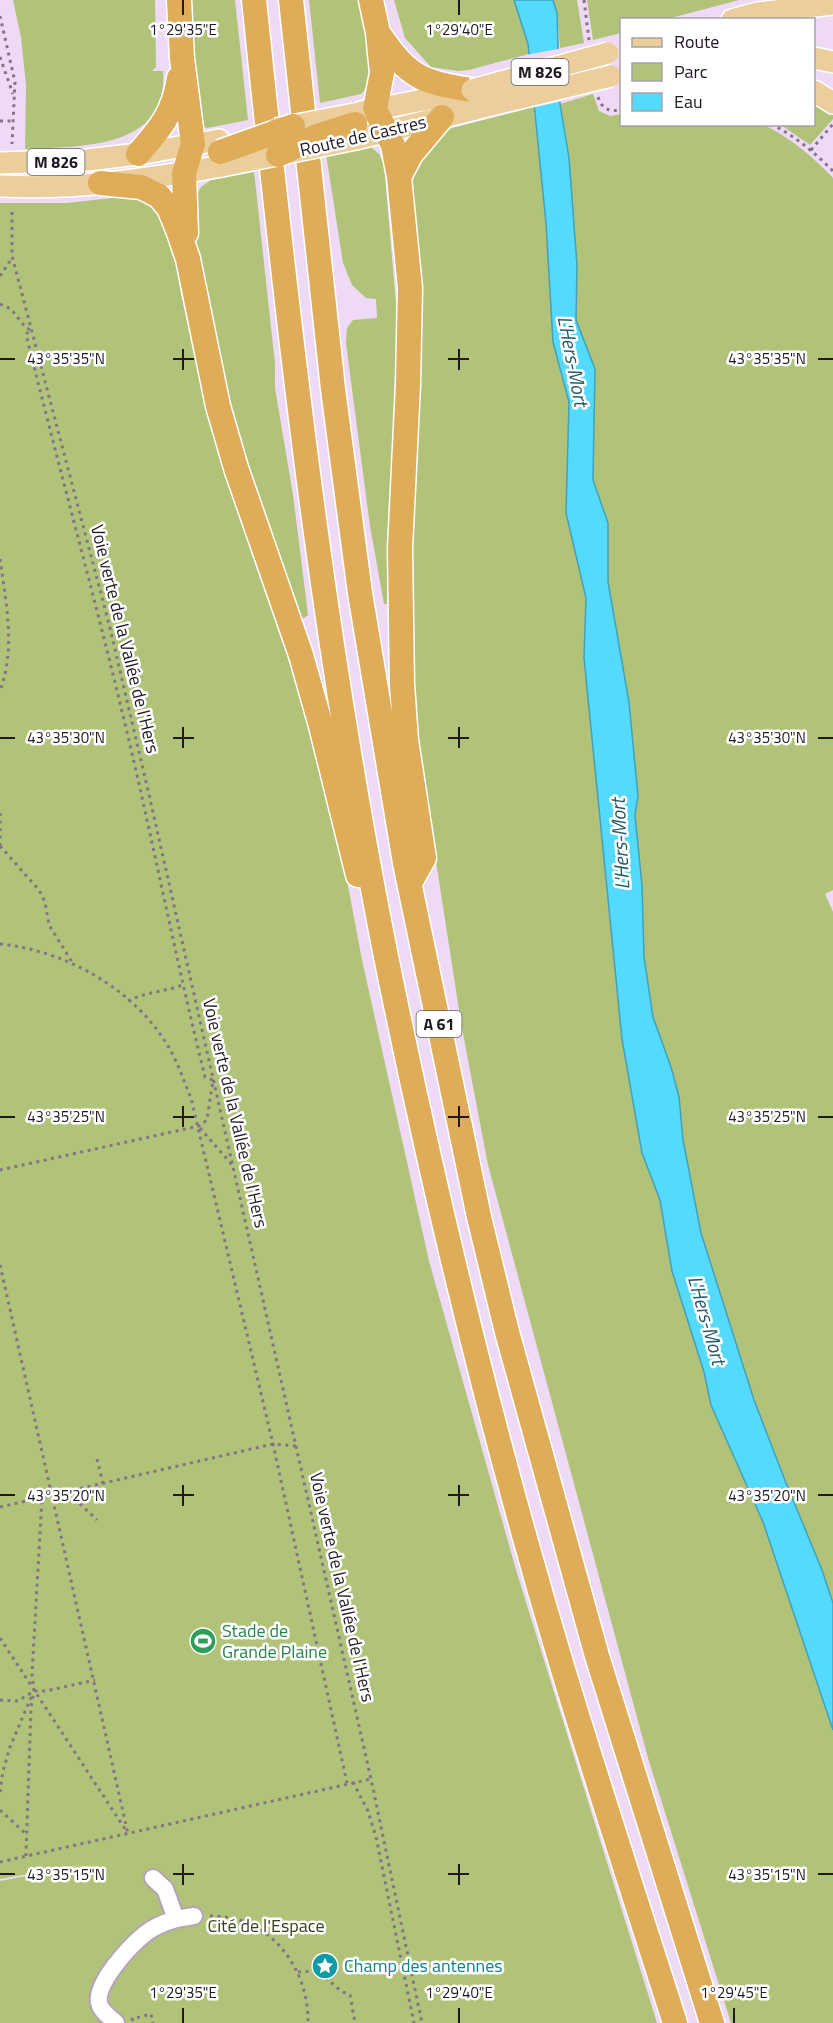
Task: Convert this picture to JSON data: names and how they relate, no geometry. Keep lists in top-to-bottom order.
{
  "streets": {
    "highway": ["A 61"],
    "main road": ["M 826", "Route de Castres"],
    "path": ["Voie verte de la Vallée de l'Hers"]
  },
  "water": ["L'Hers-Mort"],
  "parks": ["Cité de l'Espace"],
  "places": {
    "sports": ["Stade de Grande Plaine"],
    "place": ["Champ des antennes"]
  },
  "legend": ["Route", "Parc", "Eau"],
  "coordinates": [
    "1°29'35\"E",
    "1°29'40\"E",
    "43°35'35\"N",
    "43°35'30\"N",
    "43°35'25\"N",
    "43°35'20\"N",
    "43°35'15\"N",
    "1°29'45\"E"
  ]
}
